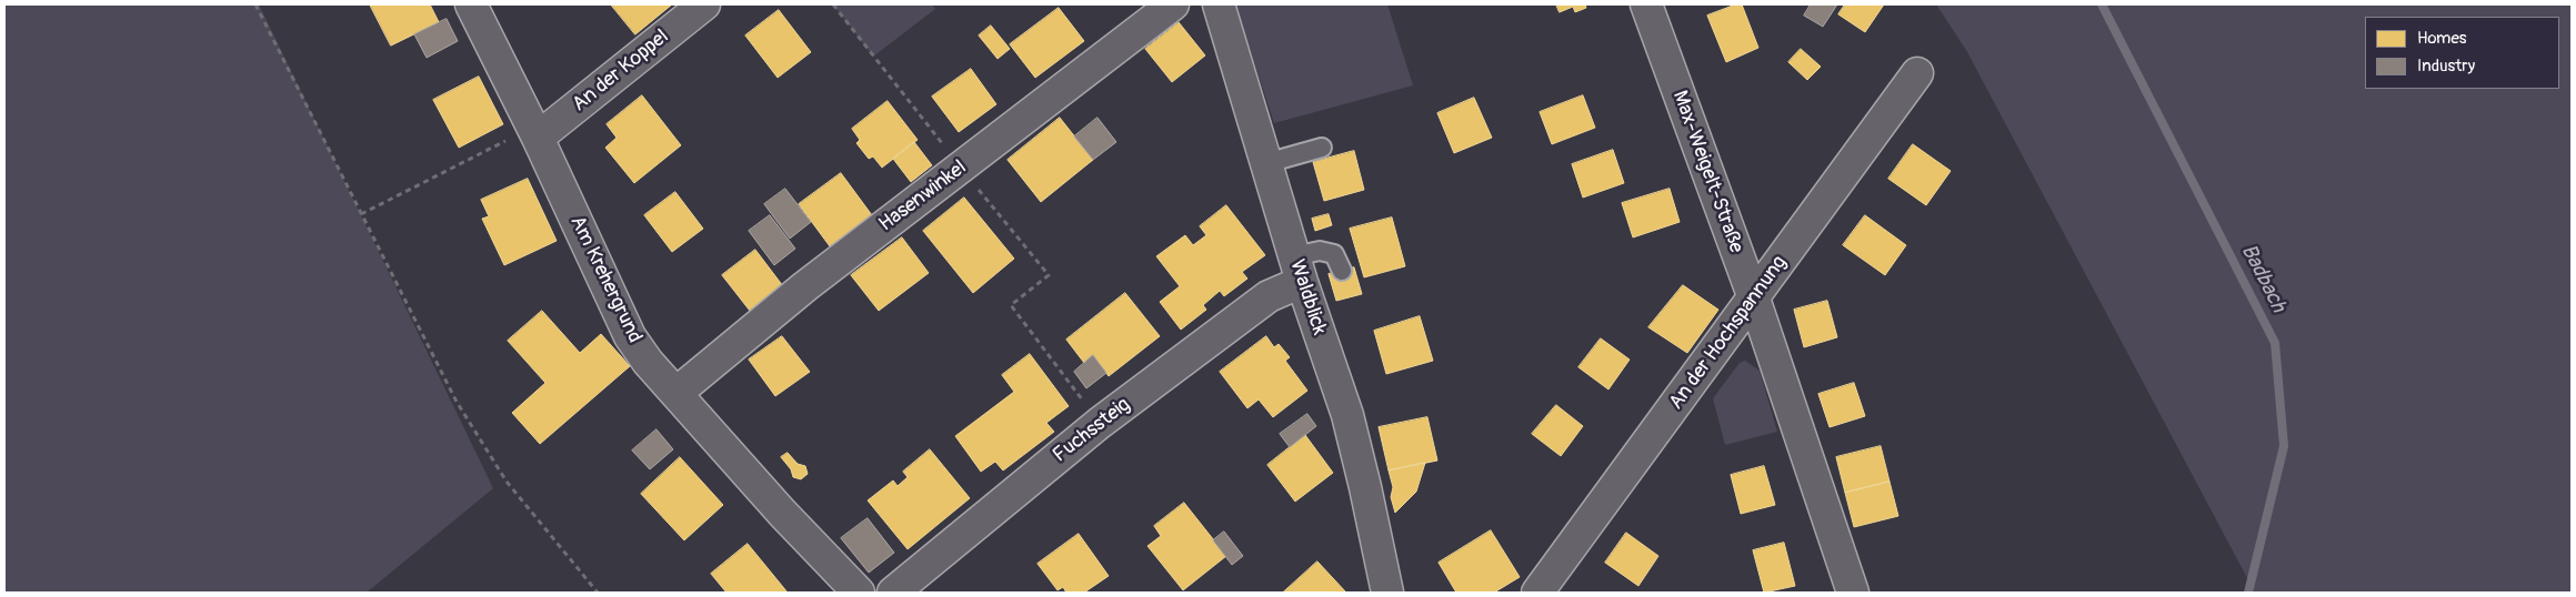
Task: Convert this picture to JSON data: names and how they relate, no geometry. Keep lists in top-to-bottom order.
{
  "streets": {
    "street": [
      "An der Koppel",
      "Max-Weigelt-Straße",
      "Hasenwinkel",
      "Am Krehergrund",
      "Waldblick",
      "An der Hochspannung",
      "Fuchssteig"
    ]
  },
  "crossings": [
    ["An der Koppel", "Am Krehergrund"],
    ["Max-Weigelt-Straße", "An der Hochspannung"],
    ["Hasenwinkel", "Am Krehergrund"],
    ["Waldblick", "Fuchssteig"]
  ],
  "water": ["Badbach"],
  "legend": ["Homes", "Industry"]
}
